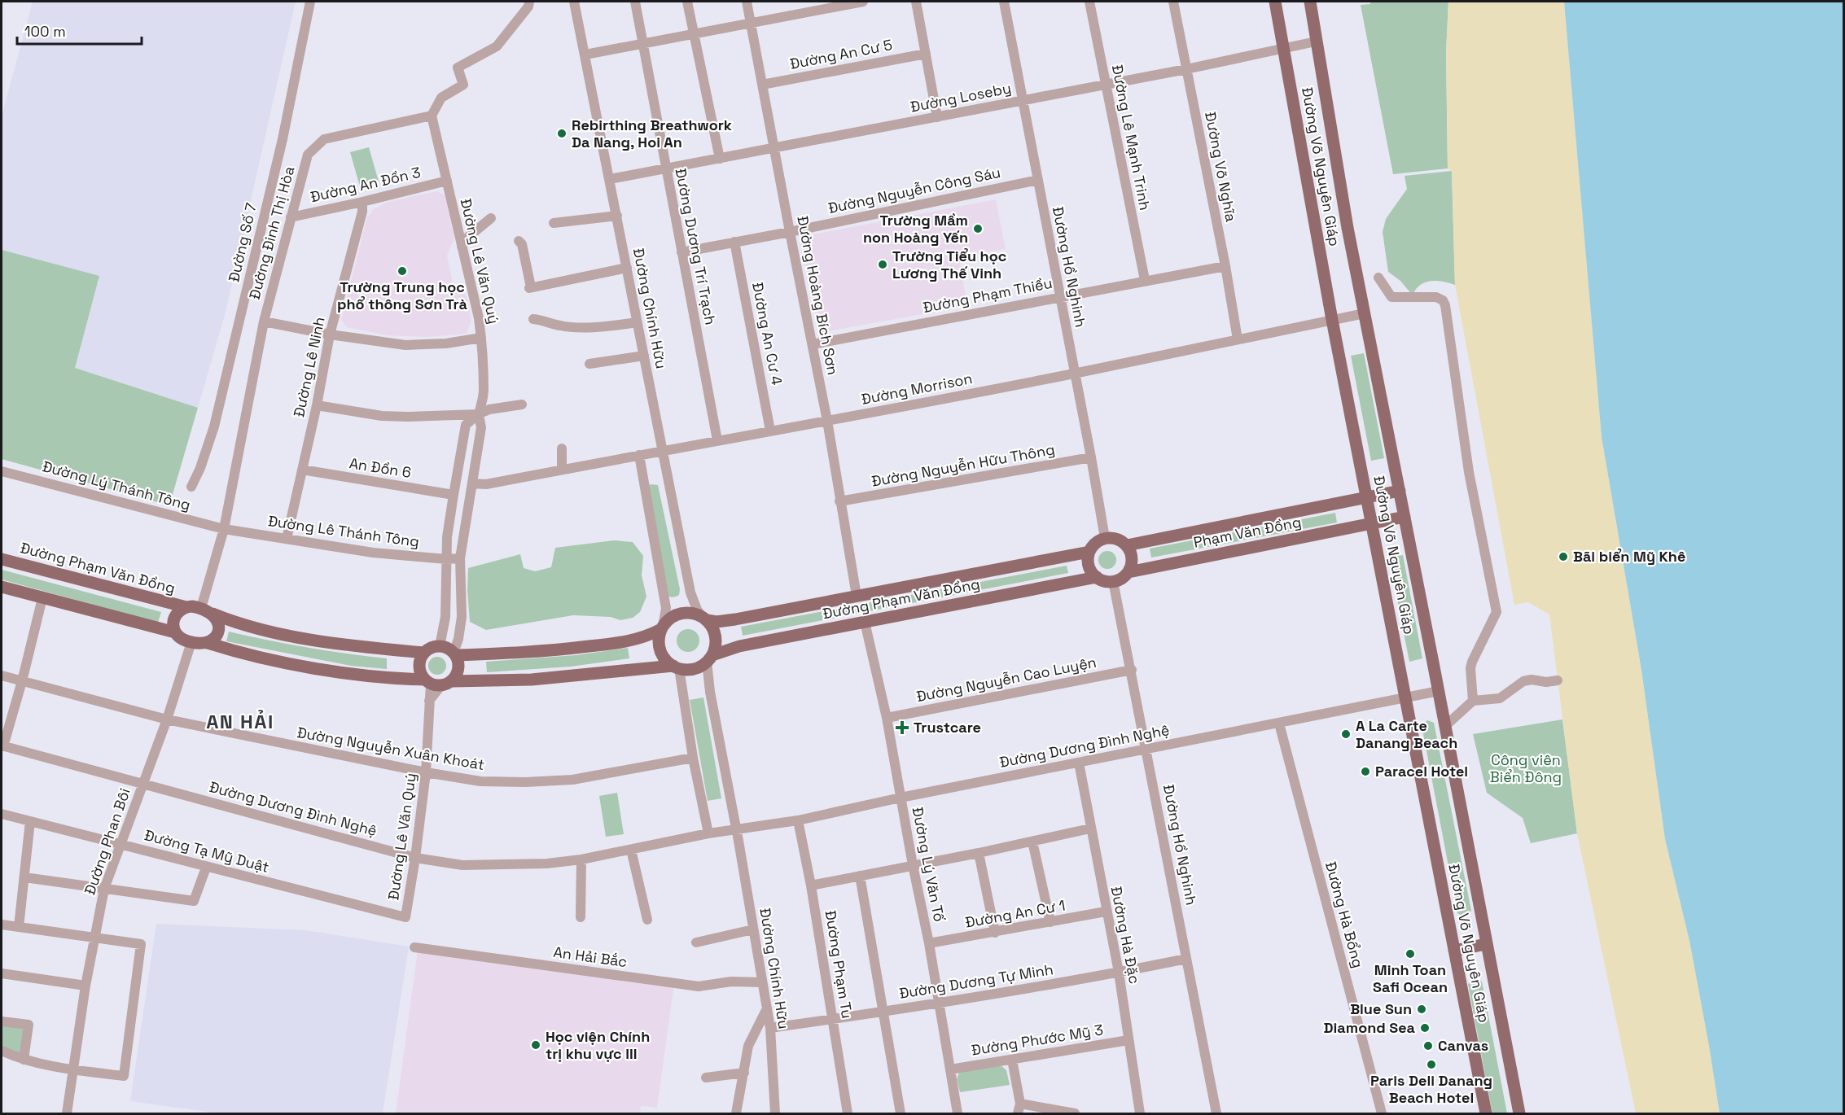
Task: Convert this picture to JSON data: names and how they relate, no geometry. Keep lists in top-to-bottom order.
{
  "streets": {
    "main road": ["Đường Võ Nguyên Giáp", "Phạm Văn Đồng", "Đường Phạm Văn Đồng"],
    "street": [
      "Đường An Cư 5",
      "Đường Loseby",
      "Đường Lê Mạnh Trinh",
      "Đường Võ Nghĩa",
      "Đường An Đồn 3",
      "Đường Nguyễn Công Sáu",
      "Đường Đinh Thị Hòa",
      "Đường Số 7",
      "Đường Dương Trí Trạch",
      "Đường Lê Văn Quý",
      "Đường Hồ Nghinh",
      "Đường Hoàng Bích Sơn",
      "Đường Phạm Thiều",
      "Đường Chính Hữu",
      "Đường An Cư 4",
      "Đường Lê Ninh",
      "Đường Morrison",
      "Đường Nguyễn Hữu Thông",
      "An Đồn 6",
      "Đường Lý Thánh Tông",
      "Đường Lê Thánh Tông",
      "Đường Nguyễn Cao Luyện",
      "Đường Dương Đình Nghệ",
      "Đường Nguyễn Xuân Khoát",
      "Đường Phan Bôi",
      "Đường Tạ Mỹ Duật",
      "Đường Lý Văn Tố",
      "Đường An Cư 1",
      "Đường Hà Bổng",
      "Đường Hà Đặc",
      "An Hải Bắc",
      "Đường Phạm Tu",
      "Đường Dương Tự Minh",
      "Đường Phước Mỹ 3"
    ]
  },
  "crossings": [
    ["Đường An Cư 5", "Đường Hoàng Bích Sơn"],
    ["Đường Loseby", "Đường Lê Mạnh Trinh"],
    ["Đường Loseby", "Đường Võ Nghĩa"],
    ["Đường Loseby", "Đường Võ Nguyên Giáp"],
    ["Đường Loseby", "Đường Dương Trí Trạch"],
    ["Đường Loseby", "Đường Hồ Nghinh"],
    ["Đường Loseby", "Đường Hoàng Bích Sơn"],
    ["Đường Loseby", "Đường Chính Hữu"],
    ["Đường Lê Mạnh Trinh", "Đường Phạm Thiều"],
    ["Đường Võ Nghĩa", "Đường Phạm Thiều"],
    ["Đường Võ Nghĩa", "Đường Morrison"],
    ["Đường Võ Nguyên Giáp", "Đường Morrison"],
    ["Đường Võ Nguyên Giáp", "Phạm Văn Đồng"],
    ["Đường Võ Nguyên Giáp", "Đường Dương Đình Nghệ"],
    ["Đường An Đồn 3", "Đường Đinh Thị Hòa"],
    ["Đường An Đồn 3", "Đường Lê Văn Quý"],
    ["Đường An Đồn 3", "Đường Lê Ninh"],
    ["Đường Nguyễn Công Sáu", "Đường Dương Trí Trạch"],
    ["Đường Nguyễn Công Sáu", "Đường Hồ Nghinh"],
    ["Đường Nguyễn Công Sáu", "Đường Hoàng Bích Sơn"],
    ["Đường Nguyễn Công Sáu", "Đường An Cư 4"],
    ["Đường Đinh Thị Hòa", "Đường Lê Văn Quý"],
    ["Đường Đinh Thị Hòa", "Đường Lý Thánh Tông"],
    ["Đường Đinh Thị Hòa", "Đường Lê Thánh Tông"],
    ["Đường Đinh Thị Hòa", "Đường Phạm Văn Đồng"],
    ["Đường Đinh Thị Hòa", "Đường Phan Bôi"],
    ["Đường Dương Trí Trạch", "Đường Morrison"],
    ["Đường Lê Văn Quý", "Đường Morrison"],
    ["Đường Lê Văn Quý", "An Đồn 6"],
    ["Đường Lê Văn Quý", "Đường Lê Thánh Tông"],
    ["Đường Lê Văn Quý", "Đường Dương Đình Nghệ"],
    ["Đường Lê Văn Quý", "Đường Nguyễn Xuân Khoát"],
    ["Đường Lê Văn Quý", "Đường Tạ Mỹ Duật"],
    ["Đường Hồ Nghinh", "Đường Phạm Thiều"],
    ["Đường Hồ Nghinh", "Đường Morrison"],
    ["Đường Hồ Nghinh", "Đường Nguyễn Hữu Thông"],
    ["Đường Hồ Nghinh", "Phạm Văn Đồng"],
    ["Đường Hồ Nghinh", "Đường Phạm Văn Đồng"],
    ["Đường Hồ Nghinh", "Đường Nguyễn Cao Luyện"],
    ["Đường Hồ Nghinh", "Đường Dương Đình Nghệ"],
    ["Đường Hồ Nghinh", "Đường Dương Tự Minh"],
    ["Đường Hoàng Bích Sơn", "Đường Phạm Thiều"],
    ["Đường Hoàng Bích Sơn", "Đường Morrison"],
    ["Đường Hoàng Bích Sơn", "Đường Nguyễn Hữu Thông"],
    ["Đường Hoàng Bích Sơn", "Đường Phạm Văn Đồng"],
    ["Đường Chính Hữu", "Đường Morrison"],
    ["Đường Chính Hữu", "Đường Phạm Văn Đồng"],
    ["Đường Chính Hữu", "Đường Dương Đình Nghệ"],
    ["Đường Chính Hữu", "An Hải Bắc"],
    ["Đường Chính Hữu", "Đường Dương Tự Minh"],
    ["Đường An Cư 4", "Đường Morrison"],
    ["Đường Lê Ninh", "An Đồn 6"],
    ["Đường Lê Ninh", "Đường Lê Thánh Tông"],
    ["Đường Lý Thánh Tông", "Đường Lê Thánh Tông"],
    ["Phạm Văn Đồng", "Đường Phạm Văn Đồng"],
    ["Đường Phạm Văn Đồng", "Đường Phan Bôi"],
    ["Đường Phạm Văn Đồng", "Đường Lý Văn Tố"],
    ["Đường Nguyễn Cao Luyện", "Đường Lý Văn Tố"],
    ["Đường Dương Đình Nghệ", "Đường Phan Bôi"],
    ["Đường Dương Đình Nghệ", "Đường Lý Văn Tố"],
    ["Đường Dương Đình Nghệ", "Đường Hà Bổng"],
    ["Đường Dương Đình Nghệ", "Đường Hà Đặc"],
    ["Đường Dương Đình Nghệ", "Đường Phạm Tu"],
    ["Đường Nguyễn Xuân Khoát", "Đường Phan Bôi"],
    ["Đường Phan Bôi", "Đường Tạ Mỹ Duật"],
    ["Đường Lý Văn Tố", "Đường An Cư 1"],
    ["Đường Lý Văn Tố", "Đường Dương Tự Minh"],
    ["Đường Lý Văn Tố", "Đường Phước Mỹ 3"],
    ["Đường An Cư 1", "Đường Hà Đặc"],
    ["Đường Hà Đặc", "Đường Dương Tự Minh"],
    ["Đường Hà Đặc", "Đường Phước Mỹ 3"],
    ["Đường Phạm Tu", "Đường Dương Tự Minh"]
  ],
  "districts": ["AN HẢI"],
  "parks": ["Công viên Biển Đông"],
  "places": {
    "other": [
      "Rebirthing Breathwork Da Nang, Hoi An",
      "Trường Mầm non Hoàng Yến",
      "Trường Tiểu học Lương Thế Vinh",
      "Trường Trung học phổ thông Sơn Trà",
      "Bãi biển Mỹ Khê",
      "A La Carte Danang Beach",
      "Paracel Hotel",
      "Minh Toan Safi Ocean",
      "Blue Sun",
      "Diamond Sea",
      "Học viện Chính trị khu vực III",
      "Canvas",
      "Paris Deli Danang Beach Hotel"
    ],
    "health": ["Trustcare"]
  },
  "scale_bar": "100 m"
}
